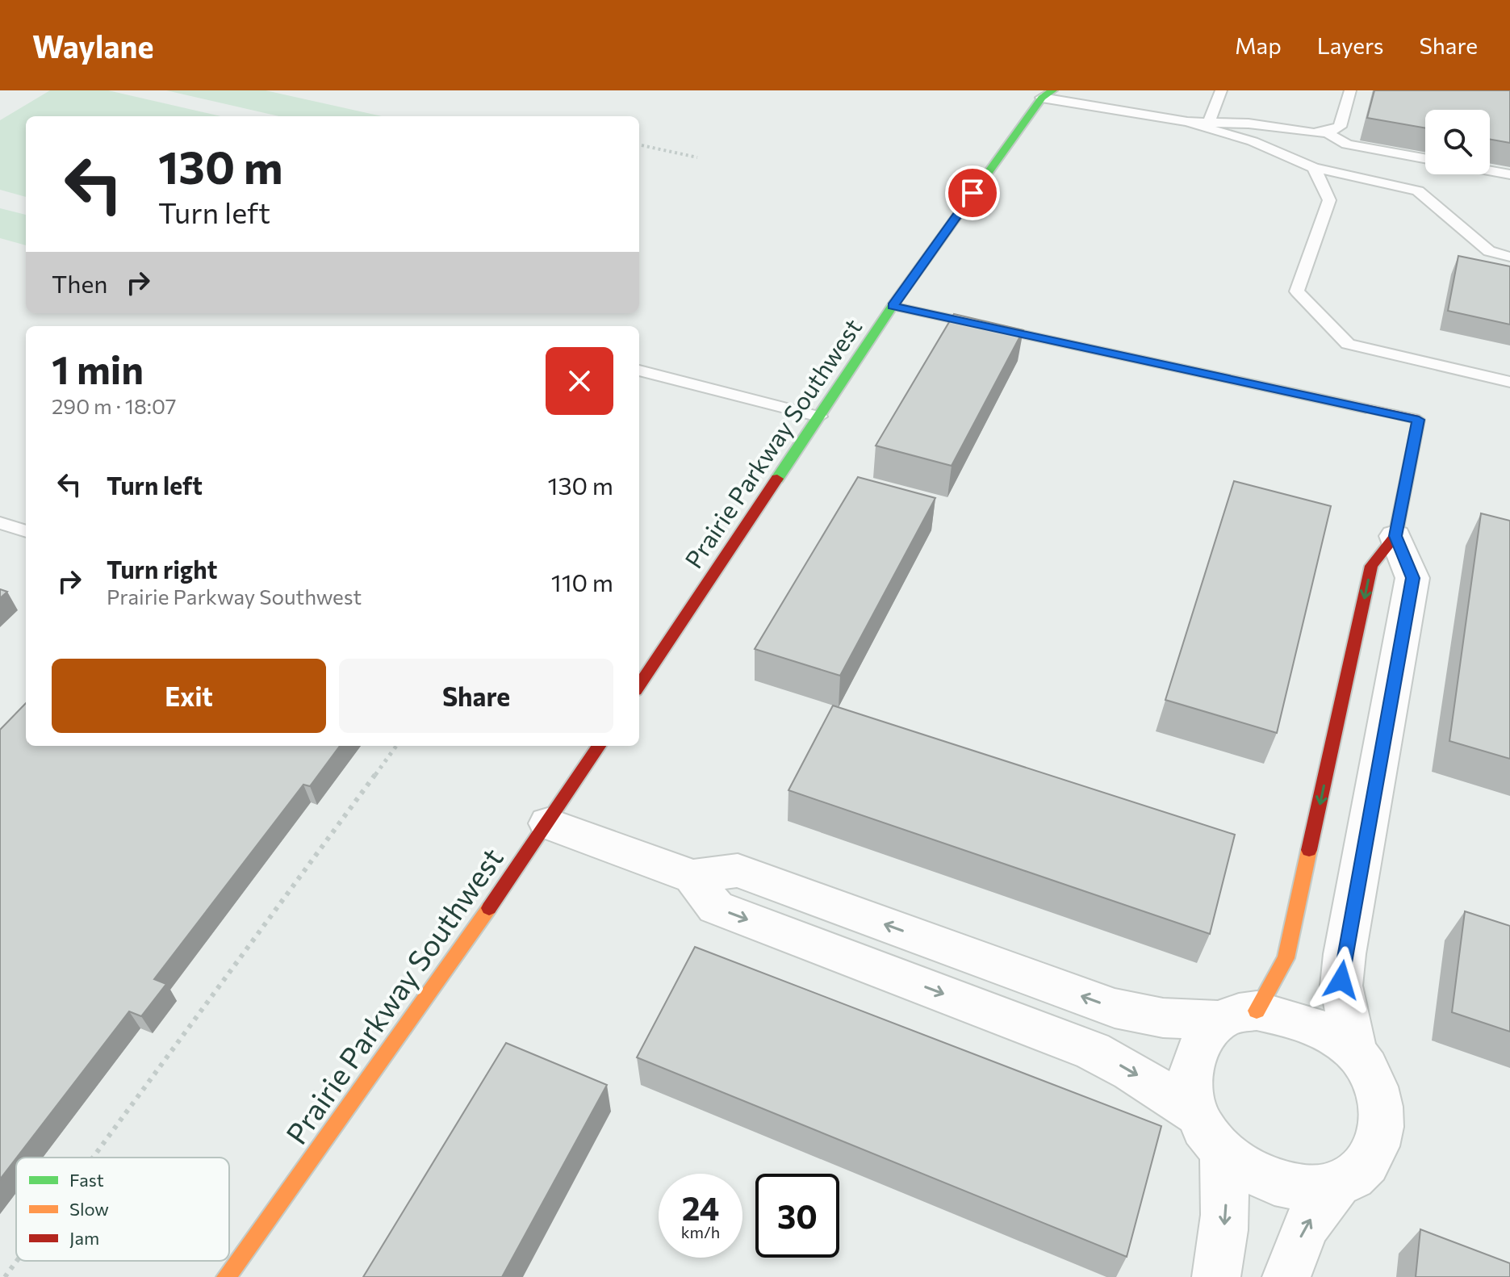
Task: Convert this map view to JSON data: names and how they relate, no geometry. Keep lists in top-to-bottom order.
{
  "streets": {
    "street": ["Prairie Parkway Southwest"]
  },
  "legend": ["Fast", "Slow", "Jam"],
  "page": {
    "header": "Waylane",
    "nav": ["Map", "Layers", "Share"],
    "turn": ["130 m", "Turn left"],
    "then": "Then",
    "heading": ["1 min", "290 m · 18:07"],
    "list": [
      {
        "name": "Turn left",
        "value": "130 m"
      },
      {
        "name": "Turn right",
        "note": "Prairie Parkway Southwest",
        "value": "110 m"
      }
    ],
    "buttons": ["Exit", "Share"],
    "speed": "24 km/h",
    "limit": "30"
  }
}
